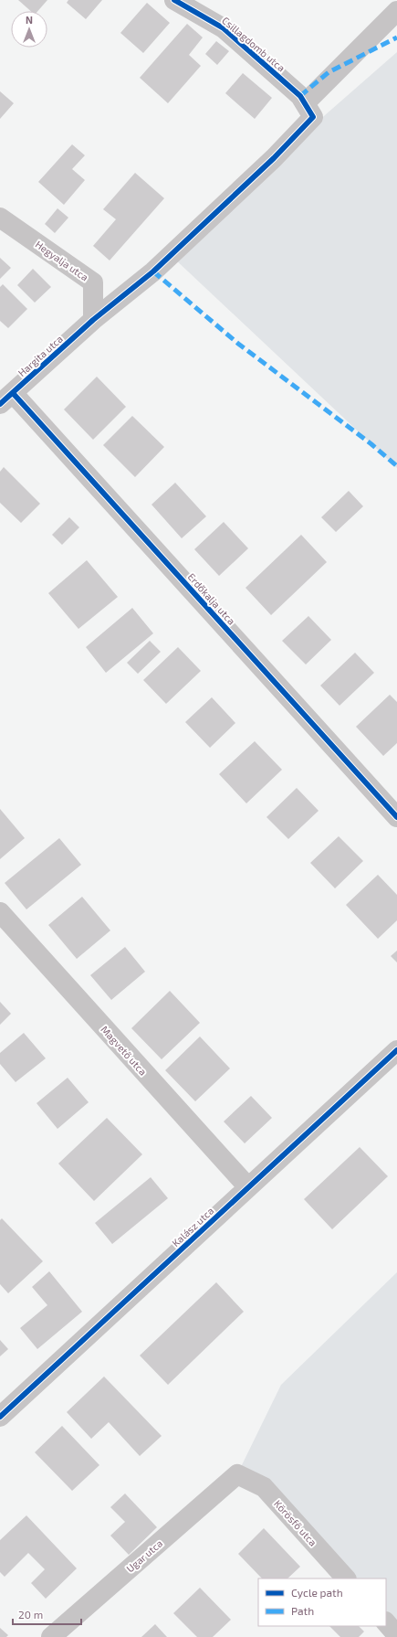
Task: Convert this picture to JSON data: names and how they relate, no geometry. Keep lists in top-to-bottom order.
{
  "streets": {
    "street": [
      "Csillagdomb utca",
      "Hegyalja utca",
      "Hargita utca",
      "Erdőkalja utca",
      "Magvető utca",
      "Kalász utca",
      "Körösfő utca",
      "Ugar utca"
    ]
  },
  "crossings": [
    ["Csillagdomb utca", "Hargita utca"],
    ["Hegyalja utca", "Hargita utca"],
    ["Hargita utca", "Erdőkalja utca"],
    ["Magvető utca", "Kalász utca"],
    ["Körösfő utca", "Ugar utca"]
  ],
  "legend": ["Cycle path", "Path"],
  "scale_bar": "20 m",
  "north": "top"
}
